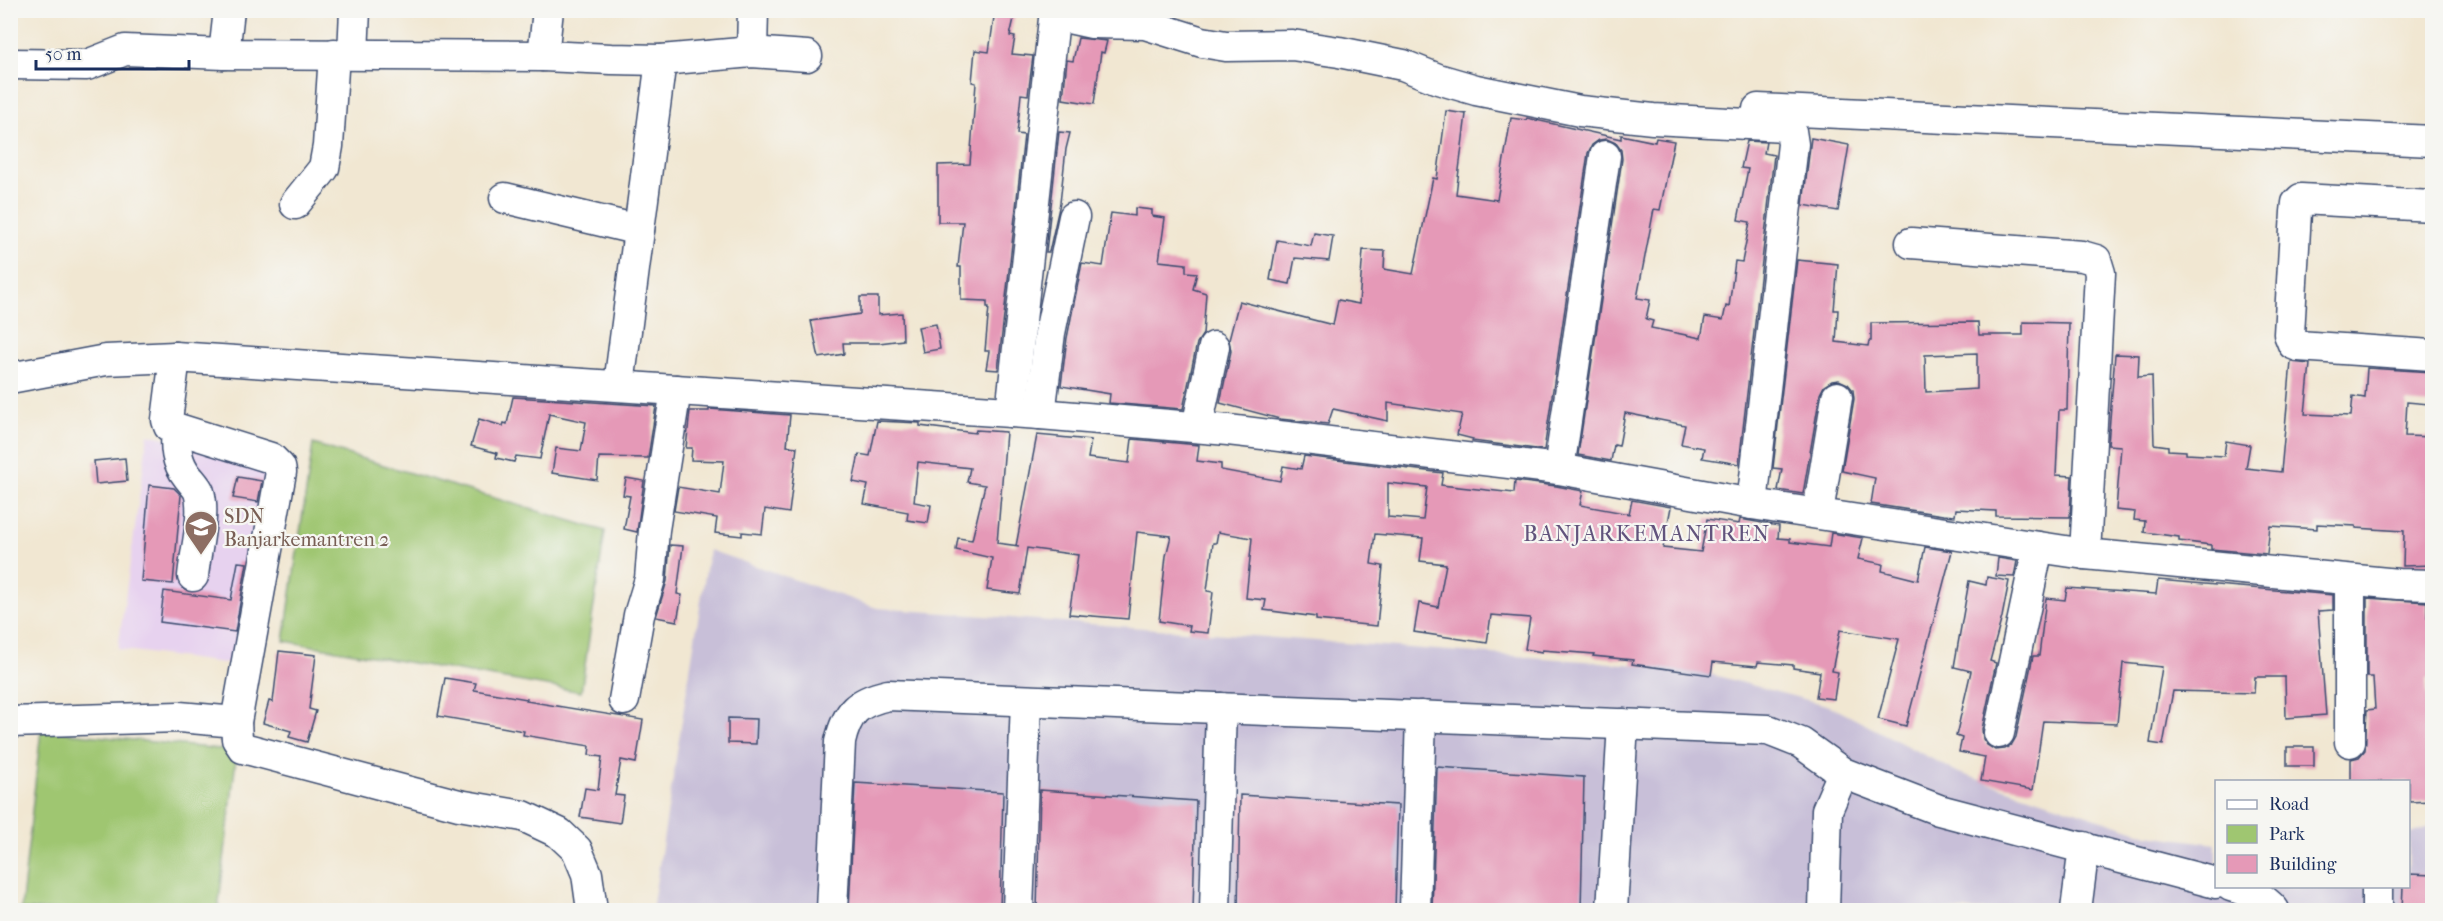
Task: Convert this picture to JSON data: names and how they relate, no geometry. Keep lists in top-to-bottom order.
{
  "districts": ["BANJARKEMANTREN"],
  "places": {
    "school or university": ["SDN Banjarkemantren 2"]
  },
  "legend": ["Road", "Park", "Building"],
  "scale_bar": "50 m"
}
